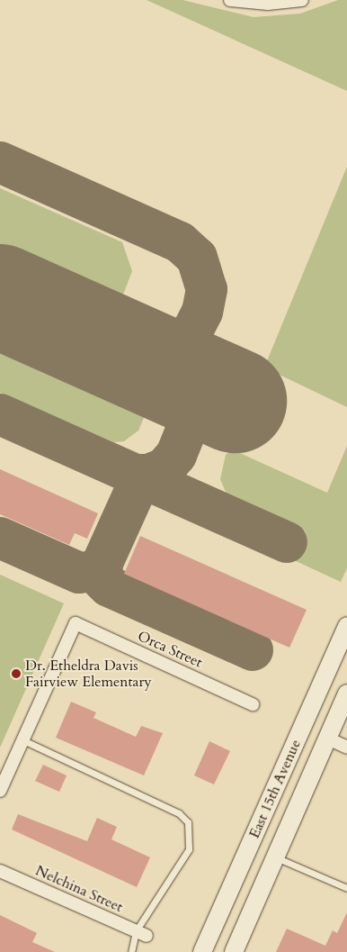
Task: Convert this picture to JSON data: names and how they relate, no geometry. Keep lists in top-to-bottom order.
{
  "streets": {
    "main road": ["East 15th Avenue"],
    "street": ["Orca Street", "Nelchina Street"]
  },
  "places": ["Dr. Etheldra Davis Fairview Elementary"]
}
